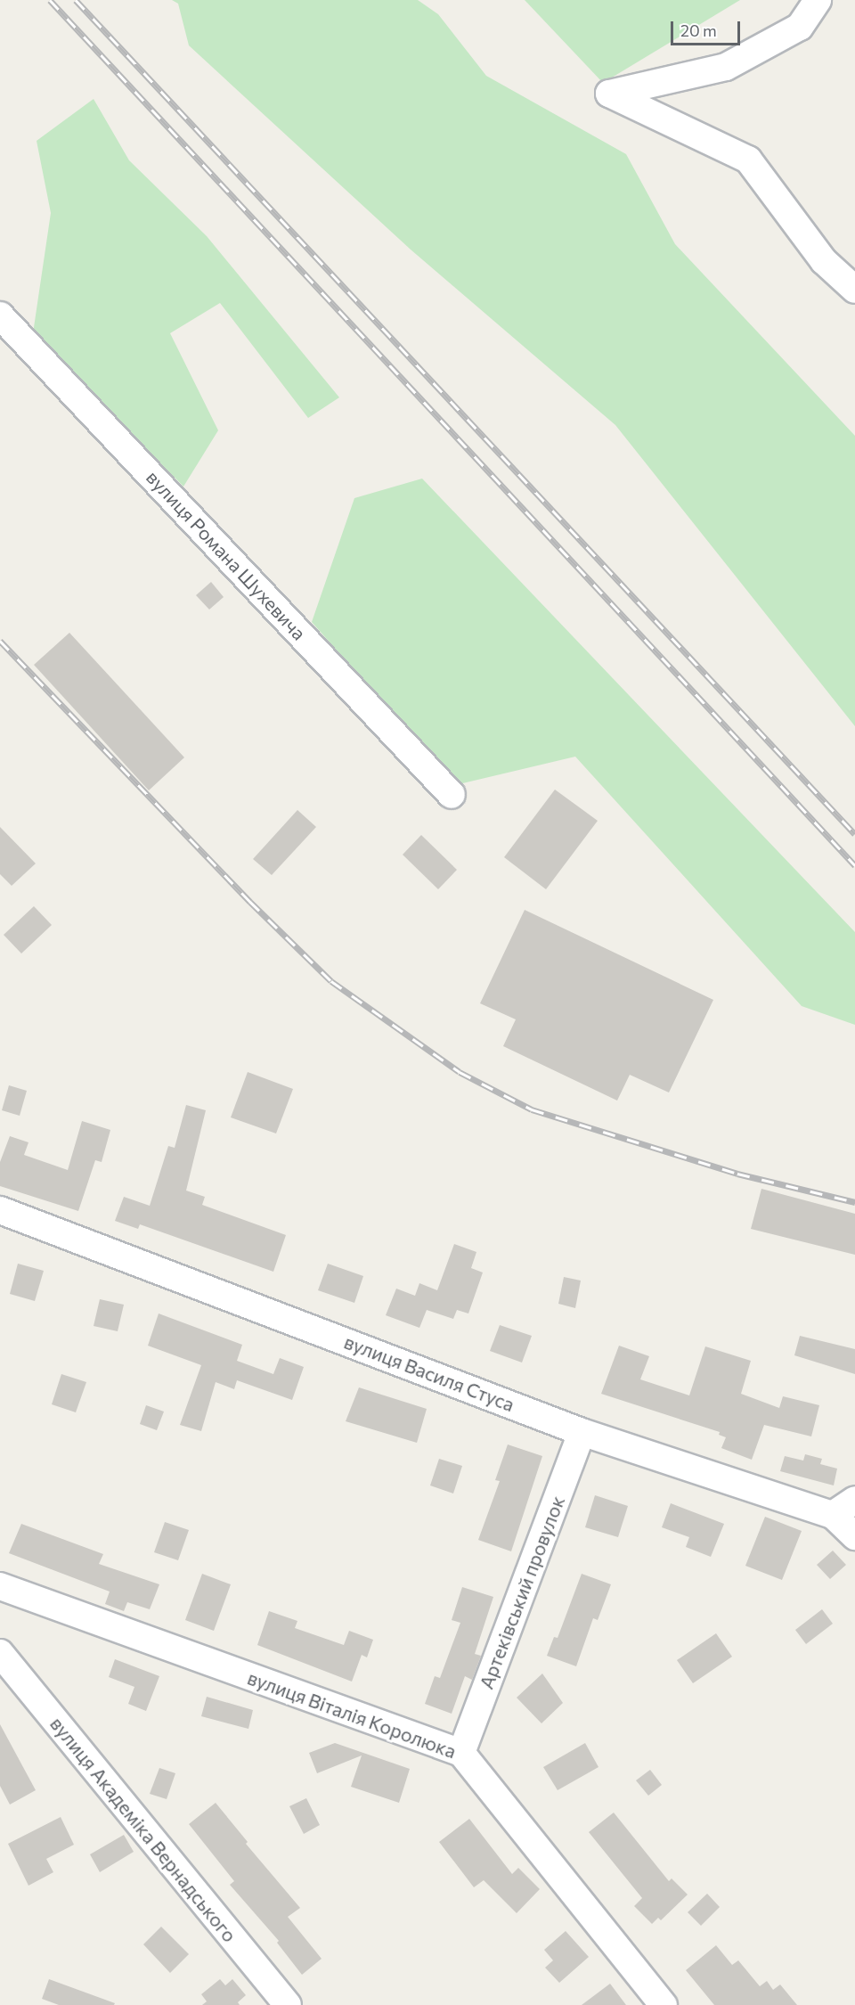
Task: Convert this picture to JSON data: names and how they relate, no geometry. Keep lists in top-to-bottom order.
{
  "streets": {
    "street": [
      "вулиця Романа Шухевича",
      "вулиця Василя Стуса",
      "Артеківський провулок",
      "вулиця Віталія Королюка",
      "вулиця Академіка Вернадського"
    ]
  },
  "crossings": [
    ["вулиця Василя Стуса", "Артеківський провулок"],
    ["Артеківський провулок", "вулиця Віталія Королюка"]
  ],
  "scale_bar": "20 m"
}
